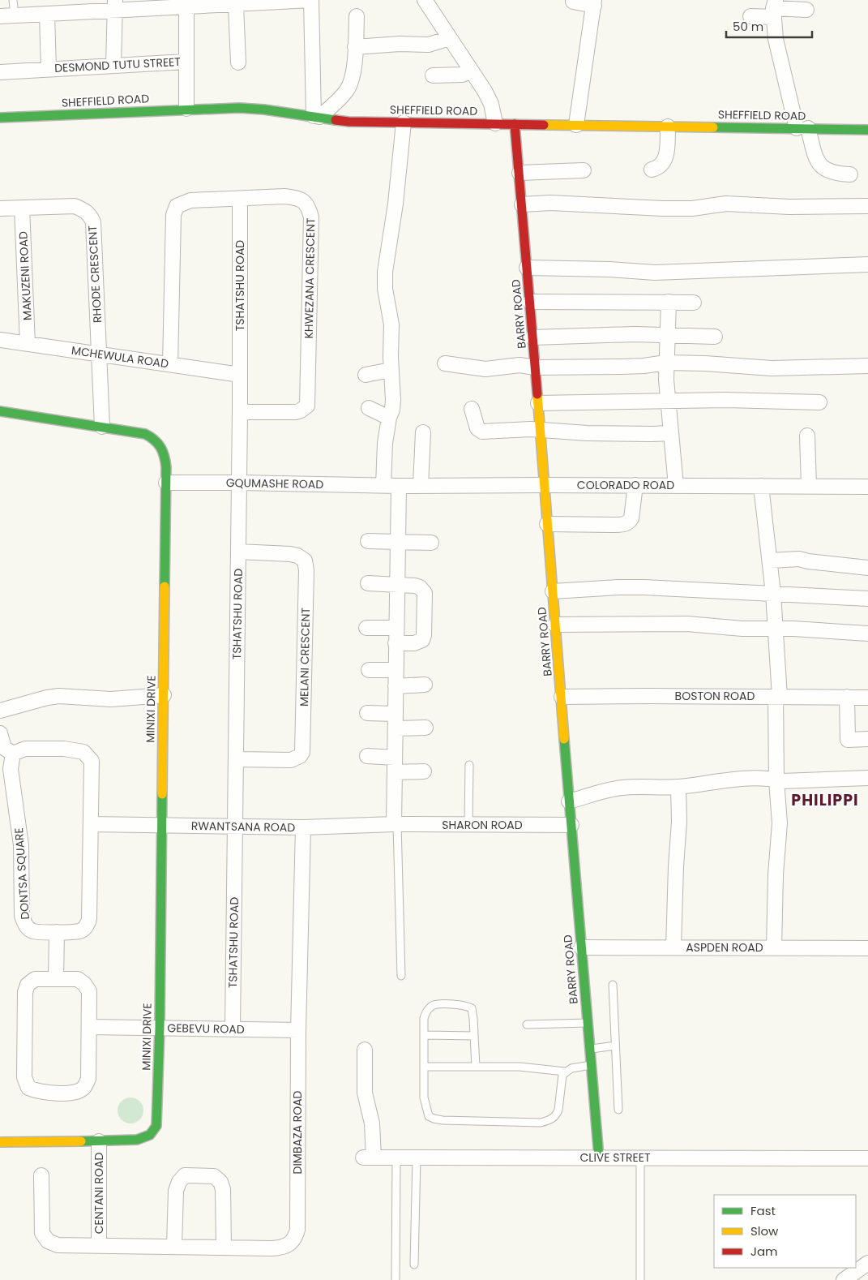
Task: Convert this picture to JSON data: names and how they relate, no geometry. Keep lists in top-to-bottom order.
{
  "streets": {
    "street": [
      "DESMOND TUTU STREET",
      "SHEFFIELD ROAD",
      "RHODE CRESCENT",
      "MAKUZENI ROAD",
      "KHWEZANA CRESCENT",
      "TSHATSHU ROAD",
      "BARRY ROAD",
      "MCHEWULA ROAD",
      "GQUMASHE ROAD",
      "COLORADO ROAD",
      "MELANI CRESCENT",
      "BOSTON ROAD",
      "MINIXI DRIVE",
      "SHARON ROAD",
      "RWANTSANA ROAD",
      "DONTSA SQUARE",
      "ASPDEN ROAD",
      "GEBEVU ROAD",
      "DIMBAZA ROAD",
      "CLIVE STREET",
      "CENTANI ROAD"
    ]
  },
  "crossings": [
    ["SHEFFIELD ROAD", "BARRY ROAD"],
    ["RHODE CRESCENT", "MAKUZENI ROAD"],
    ["RHODE CRESCENT", "MCHEWULA ROAD"],
    ["RHODE CRESCENT", "MINIXI DRIVE"],
    ["MAKUZENI ROAD", "MCHEWULA ROAD"],
    ["KHWEZANA CRESCENT", "TSHATSHU ROAD"],
    ["KHWEZANA CRESCENT", "MCHEWULA ROAD"],
    ["TSHATSHU ROAD", "MCHEWULA ROAD"],
    ["TSHATSHU ROAD", "GQUMASHE ROAD"],
    ["TSHATSHU ROAD", "MELANI CRESCENT"],
    ["TSHATSHU ROAD", "RWANTSANA ROAD"],
    ["TSHATSHU ROAD", "GEBEVU ROAD"],
    ["BARRY ROAD", "COLORADO ROAD"],
    ["BARRY ROAD", "BOSTON ROAD"],
    ["BARRY ROAD", "SHARON ROAD"],
    ["BARRY ROAD", "ASPDEN ROAD"],
    ["BARRY ROAD", "CLIVE STREET"],
    ["GQUMASHE ROAD", "COLORADO ROAD"],
    ["GQUMASHE ROAD", "MINIXI DRIVE"],
    ["MINIXI DRIVE", "RWANTSANA ROAD"],
    ["MINIXI DRIVE", "GEBEVU ROAD"],
    ["MINIXI DRIVE", "CENTANI ROAD"],
    ["SHARON ROAD", "RWANTSANA ROAD"],
    ["RWANTSANA ROAD", "DONTSA SQUARE"],
    ["RWANTSANA ROAD", "DIMBAZA ROAD"],
    ["GEBEVU ROAD", "DIMBAZA ROAD"],
    ["DIMBAZA ROAD", "CENTANI ROAD"]
  ],
  "districts": ["PHILIPPI"],
  "legend": ["Fast", "Slow", "Jam"],
  "scale_bar": "50 m"
}
